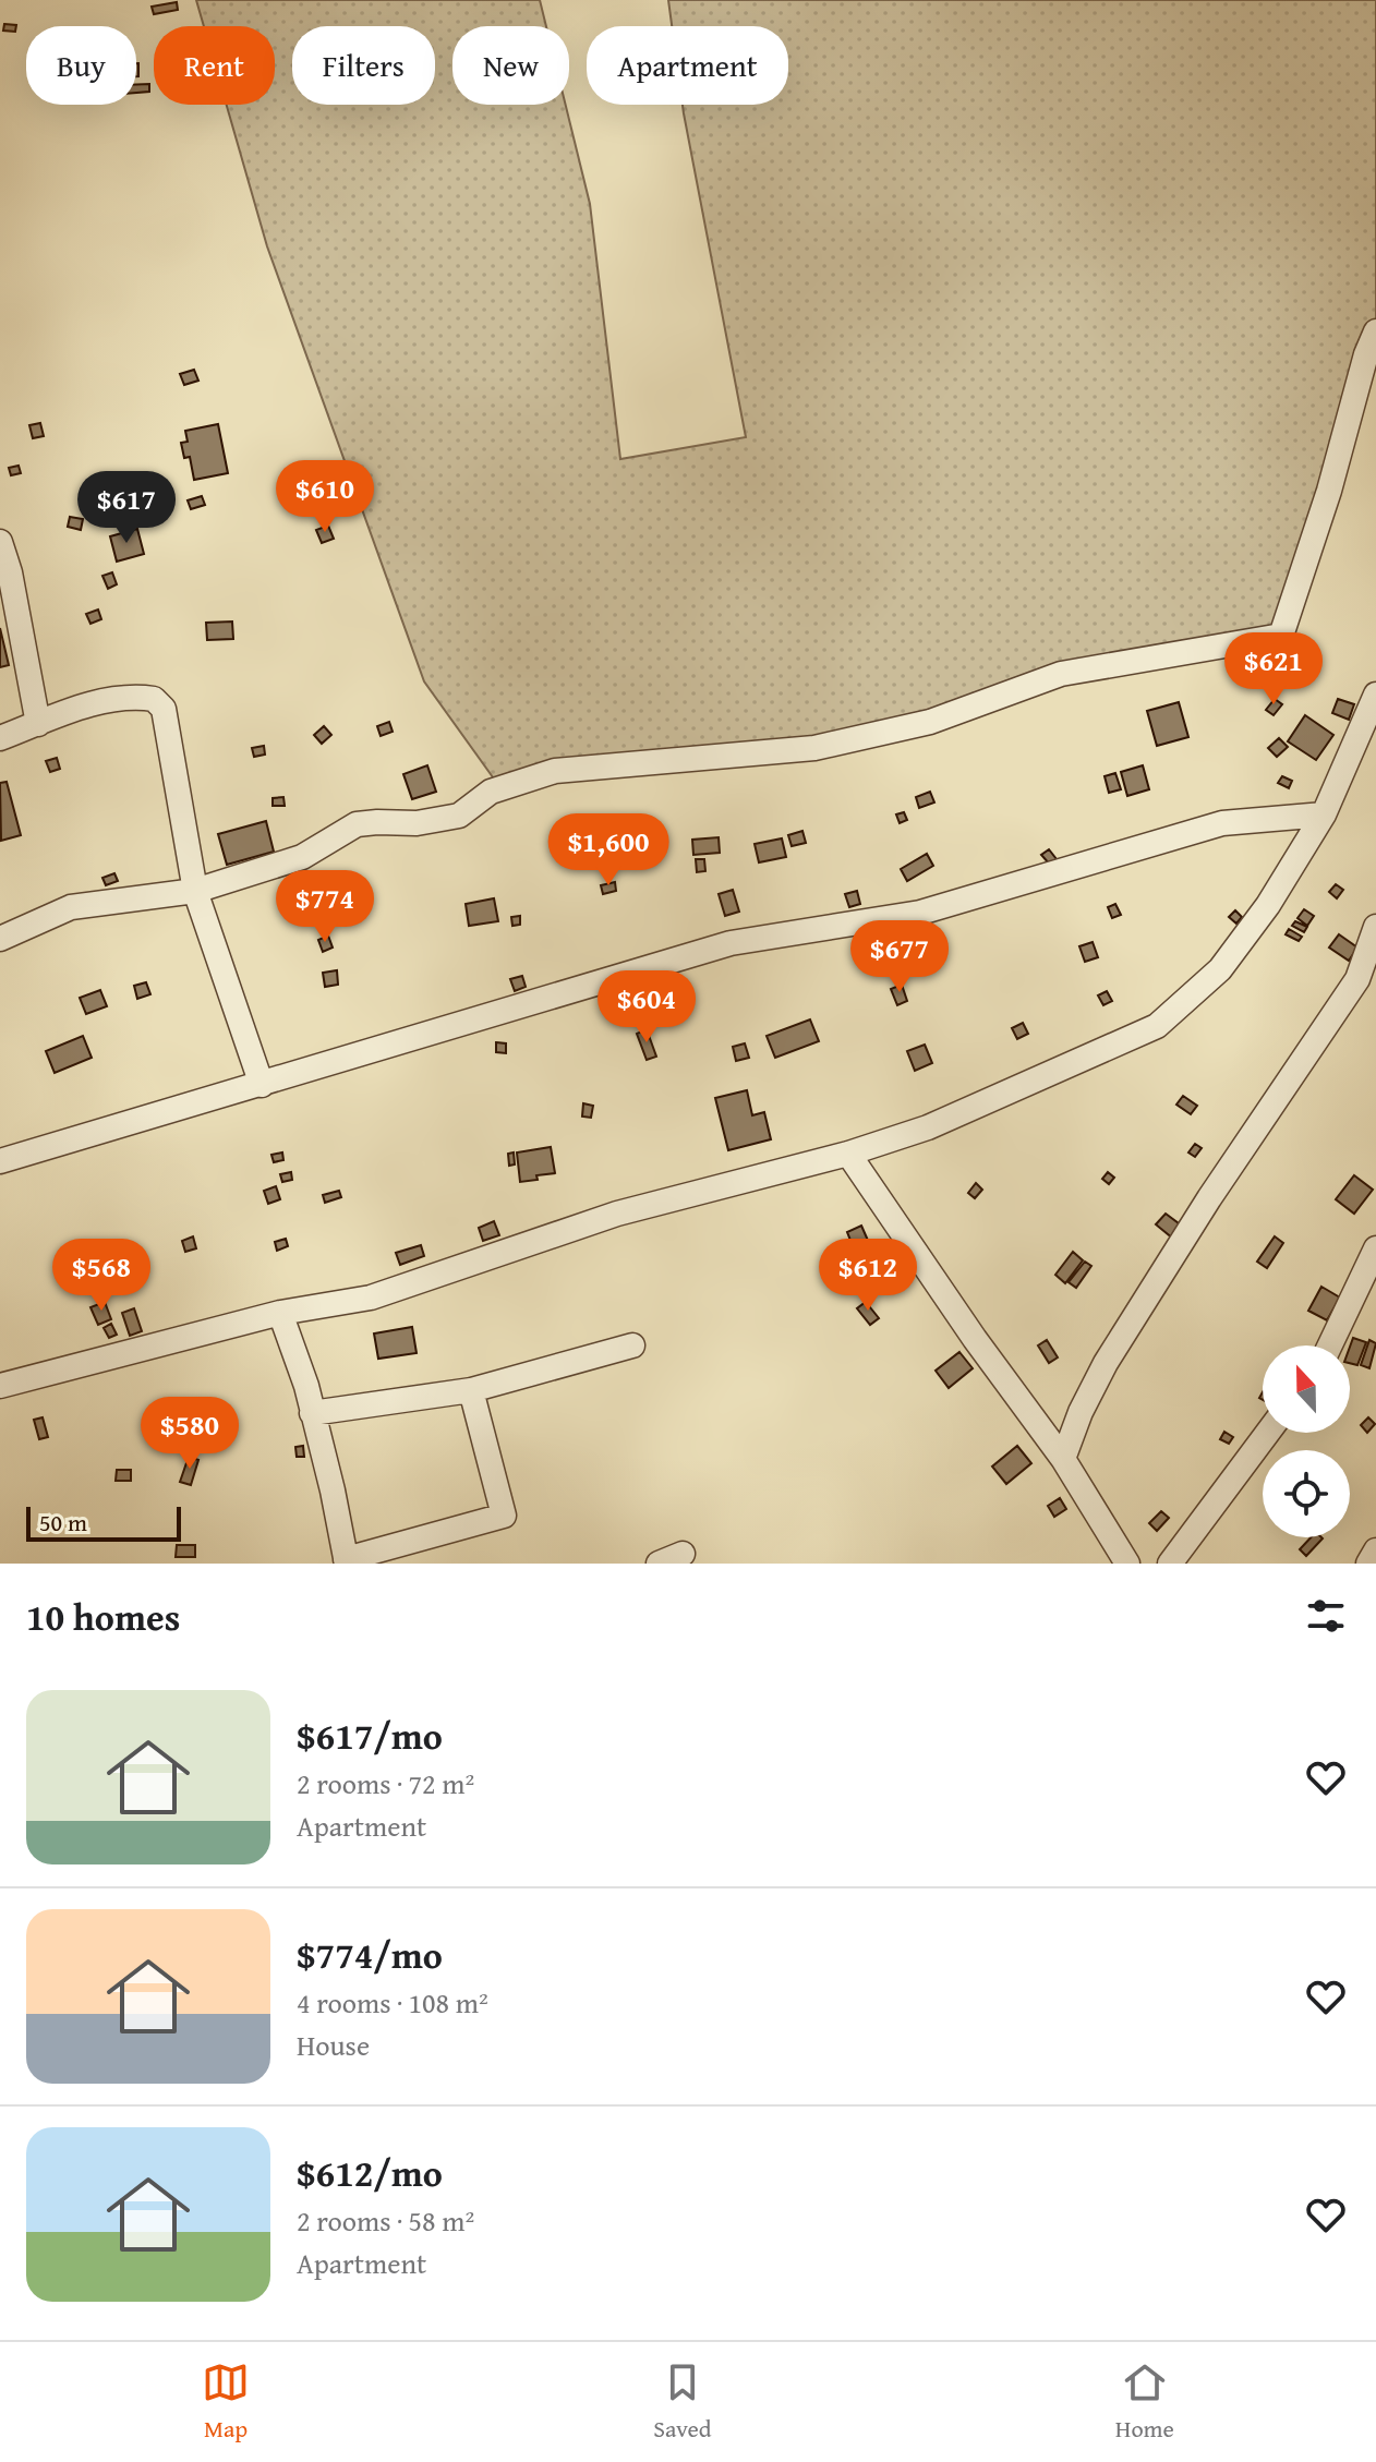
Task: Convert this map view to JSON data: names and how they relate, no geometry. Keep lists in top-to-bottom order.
{
  "scale_bar": "50 m",
  "north": "top",
  "page": {
    "chip": [
      "Buy",
      "Rent",
      "Filters",
      "New",
      "Apartment"
    ],
    "price": [
      "$610",
      "$617",
      "$621",
      "$1,600",
      "$774",
      "$677",
      "$604",
      "$568",
      "$612",
      "$580"
    ],
    "scale": "50 m",
    "heading": "10 homes",
    "list": [
      {
        "name": "$617/mo",
        "note": "2 rooms · 72 m² · Apartment"
      },
      {
        "name": "$774/mo",
        "note": "4 rooms · 108 m² · House"
      },
      {
        "name": "$612/mo",
        "note": "2 rooms · 58 m² · Apartment"
      }
    ],
    "tabs": ["Map", "Saved", "Home"]
  }
}
